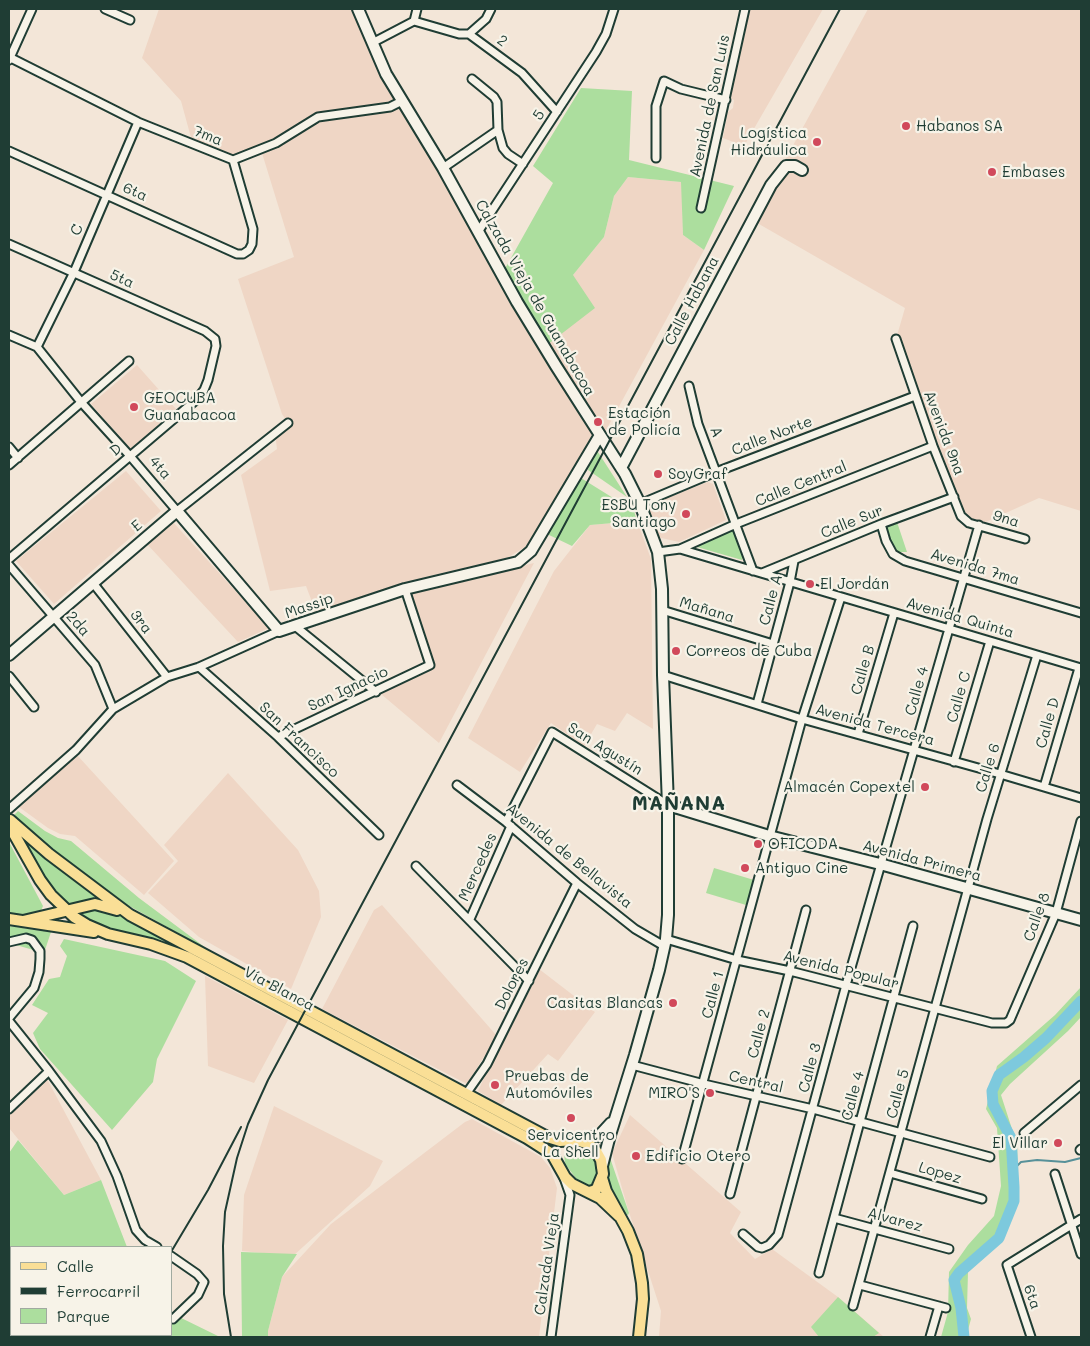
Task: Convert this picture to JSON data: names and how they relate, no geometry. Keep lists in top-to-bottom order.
{
  "streets": {
    "main road": [
      "Calzada Vieja de Guanabacoa",
      "Calle Habana",
      "4ta",
      "E",
      "Massip",
      "Avenida Primera",
      "Vía Blanca"
    ],
    "street": [
      "2",
      "Avenida de San Luis",
      "5",
      "7ma",
      "6ta",
      "C",
      "5ta",
      "A",
      "Avenida 9na",
      "Calle Norte",
      "D",
      "Calle Central",
      "9na",
      "Calle Sur",
      "Avenida 7ma",
      "Calle A",
      "Mañana",
      "Avenida Quinta",
      "3ra",
      "2da",
      "Calle B",
      "San Ignacio",
      "Calle 4",
      "Calle C",
      "Calle D",
      "Avenida Tercera",
      "San Francisco",
      "San Agustín",
      "Calle 6",
      "Avenida de Bellavista",
      "Mercedes",
      "Calle 8",
      "Avenida Popular",
      "Dolores",
      "Calle 1",
      "Calle 2",
      "Calle 3",
      "Central",
      "Calle 5",
      "Lopez",
      "Alvarez",
      "Calzada Vieja"
    ]
  },
  "crossings": [
    ["2", "5"],
    ["5", "Calzada Vieja de Guanabacoa"],
    ["7ma", "6ta"],
    ["7ma", "C"],
    ["7ma", "Calzada Vieja de Guanabacoa"],
    ["6ta", "C"],
    ["C", "5ta"],
    ["C", "4ta"],
    ["5ta", "D"],
    ["Calzada Vieja de Guanabacoa", "Calle Habana"],
    ["Calzada Vieja de Guanabacoa", "Calle Norte"],
    ["Calzada Vieja de Guanabacoa", "Massip"],
    ["Calzada Vieja de Guanabacoa", "Mañana"],
    ["Calzada Vieja de Guanabacoa", "Avenida Quinta"],
    ["Calzada Vieja de Guanabacoa", "Avenida Tercera"],
    ["Calzada Vieja de Guanabacoa", "San Agustín"],
    ["Calzada Vieja de Guanabacoa", "Avenida de Bellavista"],
    ["Calzada Vieja de Guanabacoa", "Avenida Primera"],
    ["Calzada Vieja de Guanabacoa", "Avenida Popular"],
    ["Calzada Vieja de Guanabacoa", "Vía Blanca"],
    ["Calzada Vieja de Guanabacoa", "Central"],
    ["Calzada Vieja de Guanabacoa", "Calzada Vieja"],
    ["A", "Calle Norte"],
    ["A", "Calle Central"],
    ["A", "Avenida Quinta"],
    ["Avenida 9na", "Calle Norte"],
    ["Avenida 9na", "Calle Central"],
    ["Avenida 9na", "9na"],
    ["Avenida 9na", "Calle Sur"],
    ["Avenida 9na", "Calle 4"],
    ["D", "4ta"],
    ["4ta", "E"],
    ["4ta", "Massip"],
    ["Calle Central", "Avenida Quinta"],
    ["9na", "Calle 4"],
    ["Calle Sur", "Avenida 7ma"],
    ["Calle Sur", "Calle A"],
    ["Calle Sur", "Avenida Quinta"],
    ["E", "3ra"],
    ["E", "2da"],
    ["Avenida 7ma", "Calle 4"],
    ["Calle A", "Mañana"],
    ["Calle A", "Avenida Quinta"],
    ["Calle A", "Avenida Tercera"],
    ["Massip", "3ra"],
    ["Massip", "2da"],
    ["Massip", "San Ignacio"],
    ["Massip", "San Francisco"],
    ["Avenida Quinta", "Calle B"],
    ["Avenida Quinta", "Calle 4"],
    ["Avenida Quinta", "Calle C"],
    ["Avenida Quinta", "Calle D"],
    ["Avenida Quinta", "Calle 6"],
    ["Calle B", "Avenida Tercera"],
    ["San Ignacio", "San Francisco"],
    ["Calle 4", "Avenida Tercera"],
    ["Calle 4", "Avenida Primera"],
    ["Calle 4", "Avenida Popular"],
    ["Calle 4", "Calle 3"],
    ["Calle 4", "Central"],
    ["Calle 4", "Alvarez"],
    ["Calle C", "Avenida Tercera"],
    ["Calle D", "Avenida Tercera"],
    ["Avenida Tercera", "Calle 6"],
    ["San Agustín", "Avenida Primera"],
    ["San Agustín", "Mercedes"],
    ["Calle 6", "Avenida Primera"],
    ["Calle 6", "Calle 5"],
    ["Avenida de Bellavista", "Mercedes"],
    ["Avenida de Bellavista", "Avenida Popular"],
    ["Avenida de Bellavista", "Dolores"],
    ["Avenida Primera", "Calle 8"],
    ["Avenida Primera", "Calle 1"],
    ["Avenida Primera", "Calle 3"],
    ["Avenida Primera", "Calle 5"],
    ["Calle 8", "Avenida Popular"],
    ["Avenida Popular", "Calle 1"],
    ["Avenida Popular", "Calle 2"],
    ["Avenida Popular", "Calle 3"],
    ["Avenida Popular", "Calle 5"],
    ["Dolores", "Vía Blanca"],
    ["Vía Blanca", "Calzada Vieja"],
    ["Calle 1", "Central"],
    ["Calle 2", "Central"],
    ["Calle 3", "Central"],
    ["Central", "Calle 5"],
    ["Calle 5", "Lopez"],
    ["Calle 5", "Alvarez"]
  ],
  "districts": ["MAÑANA"],
  "places": [
    "Habanos SA",
    "Logística Hidráulica",
    "Embases",
    "GEOCUBA Guanabacoa",
    "Estación de Policía",
    "SoyGraf",
    "ESBU Tony Santiago",
    "El Jordán",
    "Correos de Cuba",
    "Almacén Copextel",
    "OFICODA",
    "Antiguo Cine",
    "Casitas Blancas",
    "Pruebas de Automóviles",
    "MIRO'S",
    "Servicentro La Shell",
    "El Villar",
    "Edificio Otero"
  ],
  "legend": ["Calle", "Ferrocarril", "Parque"]
}
